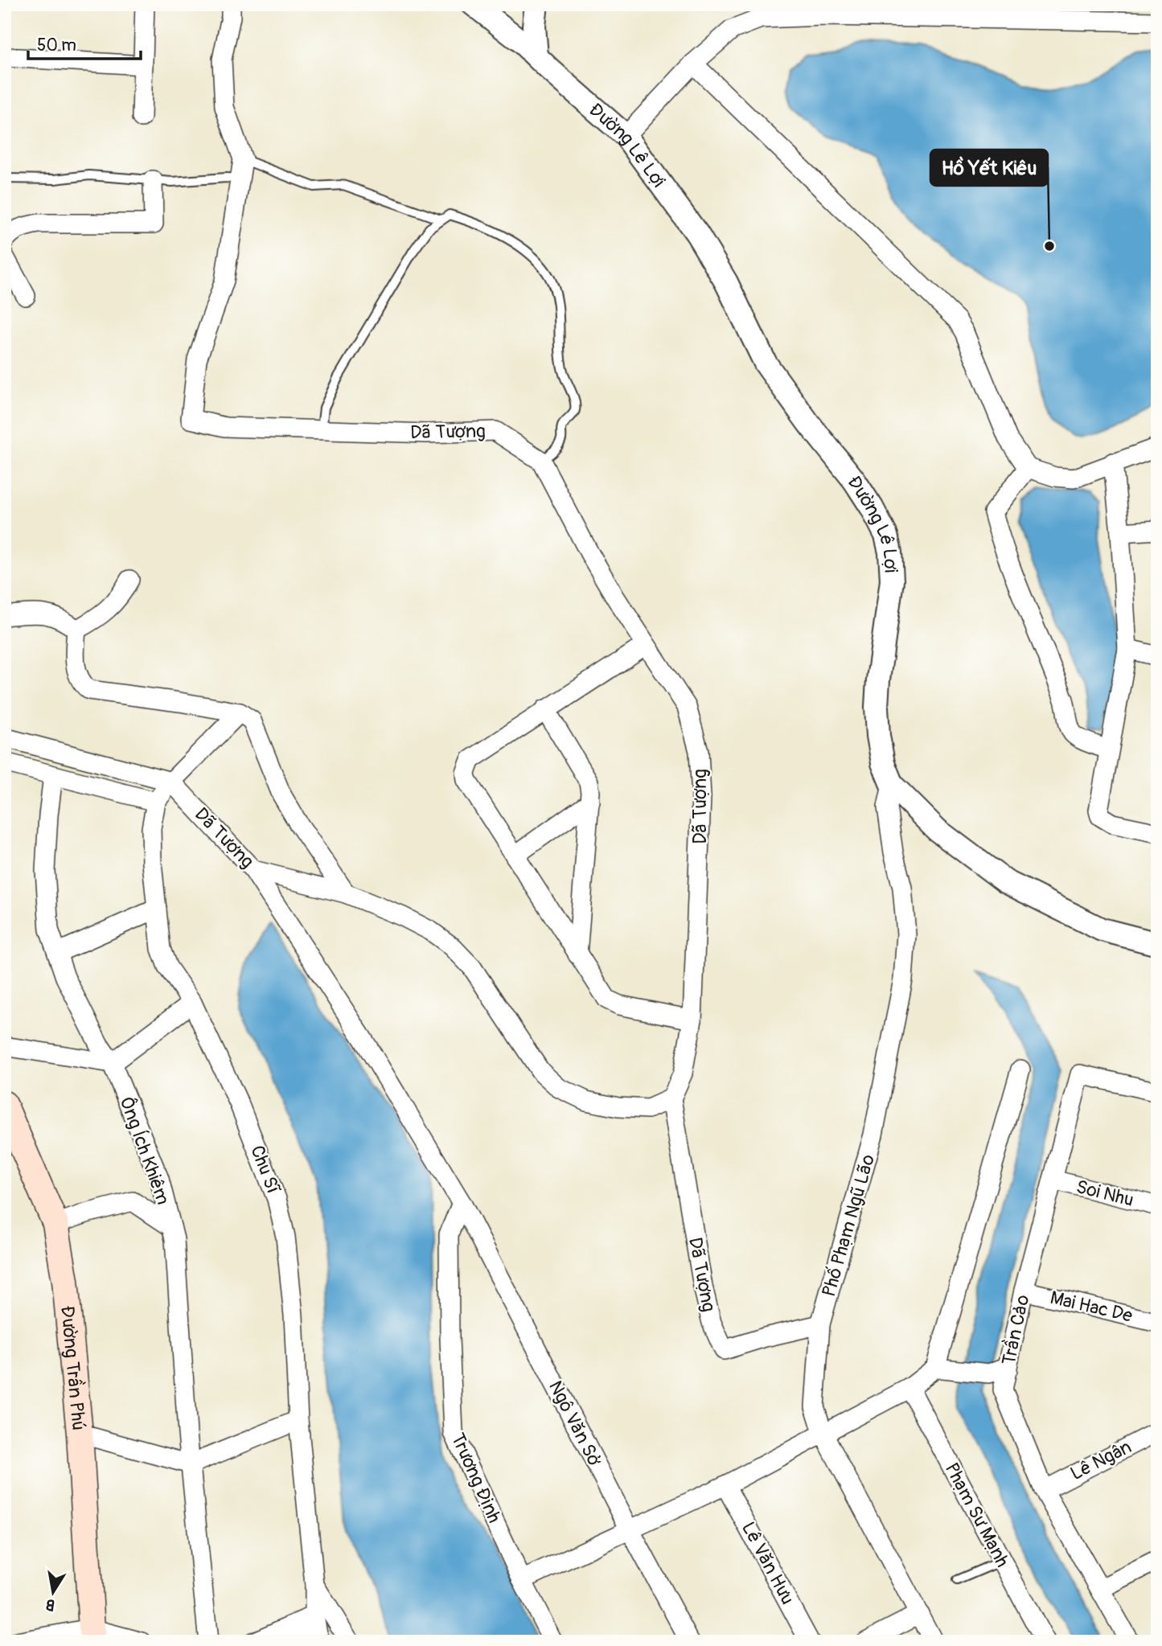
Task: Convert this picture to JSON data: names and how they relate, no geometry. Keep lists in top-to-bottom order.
{
  "streets": {
    "main road": ["Đường Trần Phú"],
    "street": [
      "Đường Lê Lợi",
      "Dã Tượng",
      "Ông Ích Khiêm",
      "Chu Sĩ",
      "Soi Nhu",
      "Phố Phạm Ngũ Lão",
      "Mai Hac De",
      "Trần Cảo",
      "Ngô Văn Sở",
      "Lê Ngân",
      "Trương Định",
      "Phạm Sư Mạnh",
      "Lê Văn Hưu"
    ]
  },
  "crossings": [
    ["Đường Lê Lợi", "Phố Phạm Ngũ Lão"],
    ["Dã Tượng", "Chu Sĩ"],
    ["Dã Tượng", "Phố Phạm Ngũ Lão"],
    ["Dã Tượng", "Ngô Văn Sở"],
    ["Soi Nhu", "Trần Cảo"],
    ["Mai Hac De", "Trần Cảo"],
    ["Trần Cảo", "Lê Ngân"],
    ["Ngô Văn Sở", "Trương Định"]
  ],
  "places": ["Hồ Yết Kiêu"],
  "scale_bar": "50 m",
  "north": "bottom"
}
